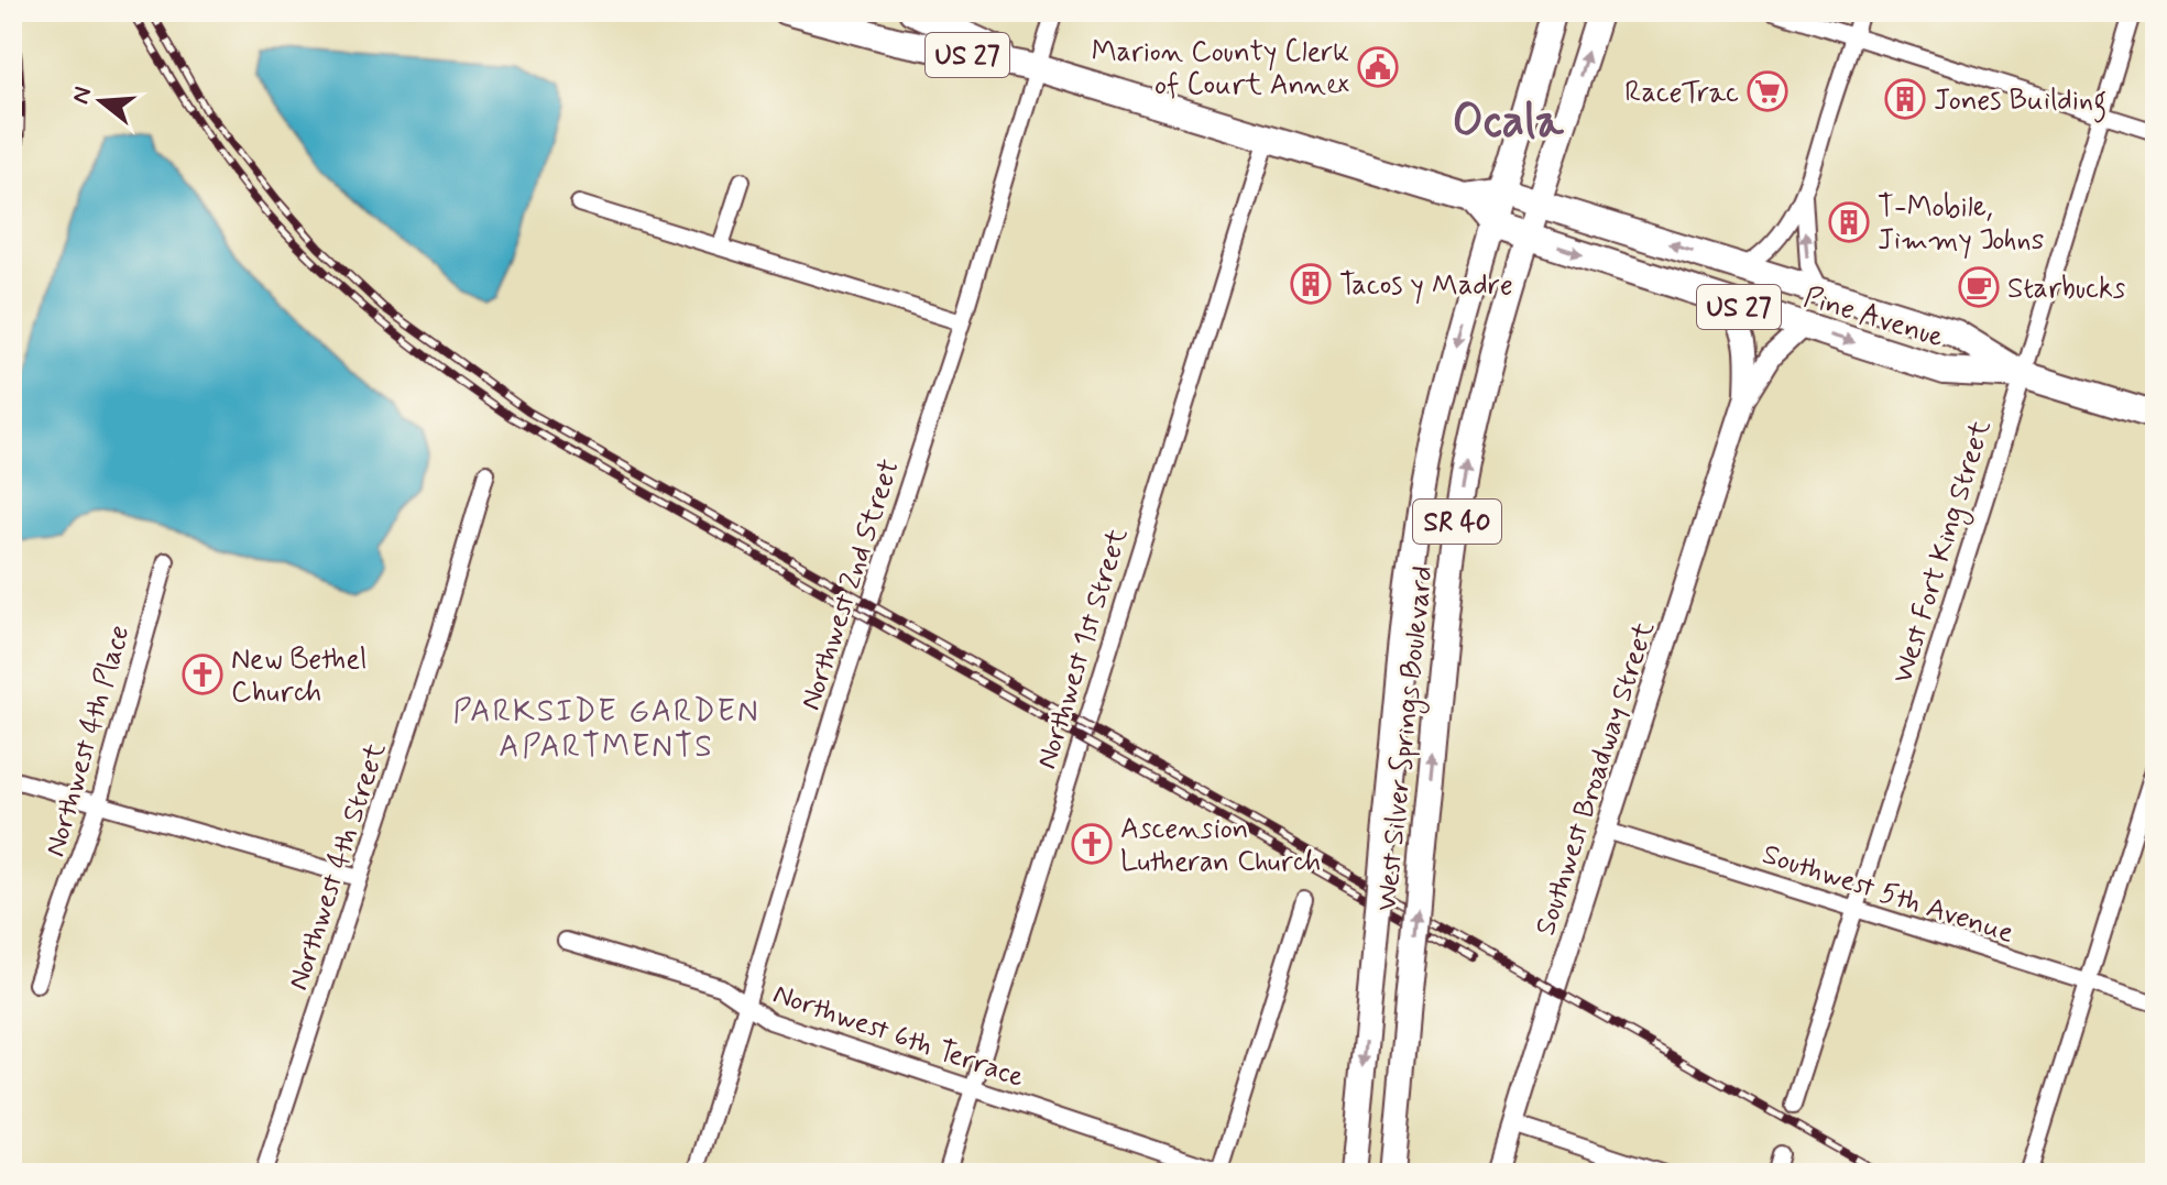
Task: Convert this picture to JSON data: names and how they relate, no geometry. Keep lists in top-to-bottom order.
{
  "streets": {
    "highway": ["US 27", "Pine Avenue"],
    "main road": ["SR 40", "West Silver Springs Boulevard"],
    "street": [
      "West Fort King Street",
      "Northwest 2nd Street",
      "Northwest 1st Street",
      "Northwest 4th Place",
      "Southwest Broadway Street",
      "Northwest 4th Street",
      "Southwest 5th Avenue",
      "Northwest 6th Terrace"
    ]
  },
  "crossings": [
    ["Pine Avenue", "West Fort King Street"],
    ["Pine Avenue", "Northwest 2nd Street"],
    ["Pine Avenue", "Northwest 1st Street"],
    ["Pine Avenue", "West Silver Springs Boulevard"],
    ["Pine Avenue", "Southwest Broadway Street"],
    ["West Fort King Street", "Southwest 5th Avenue"],
    ["Northwest 2nd Street", "Northwest 6th Terrace"],
    ["Northwest 1st Street", "Northwest 6th Terrace"],
    ["Southwest Broadway Street", "Southwest 5th Avenue"]
  ],
  "districts": ["Ocala", "PARKSIDE GARDEN APARTMENTS"],
  "places": {
    "public building": ["Marion County Clerk of Court Annex"],
    "supermarket": ["RaceTrac"],
    "building": ["Jones Building", "T-Mobile, Jimmy Johns", "Tacos y Madre"],
    "cafe": ["Starbucks"],
    "church": ["New Bethel Church", "Ascension Lutheran Church"]
  },
  "north": "left"
}
